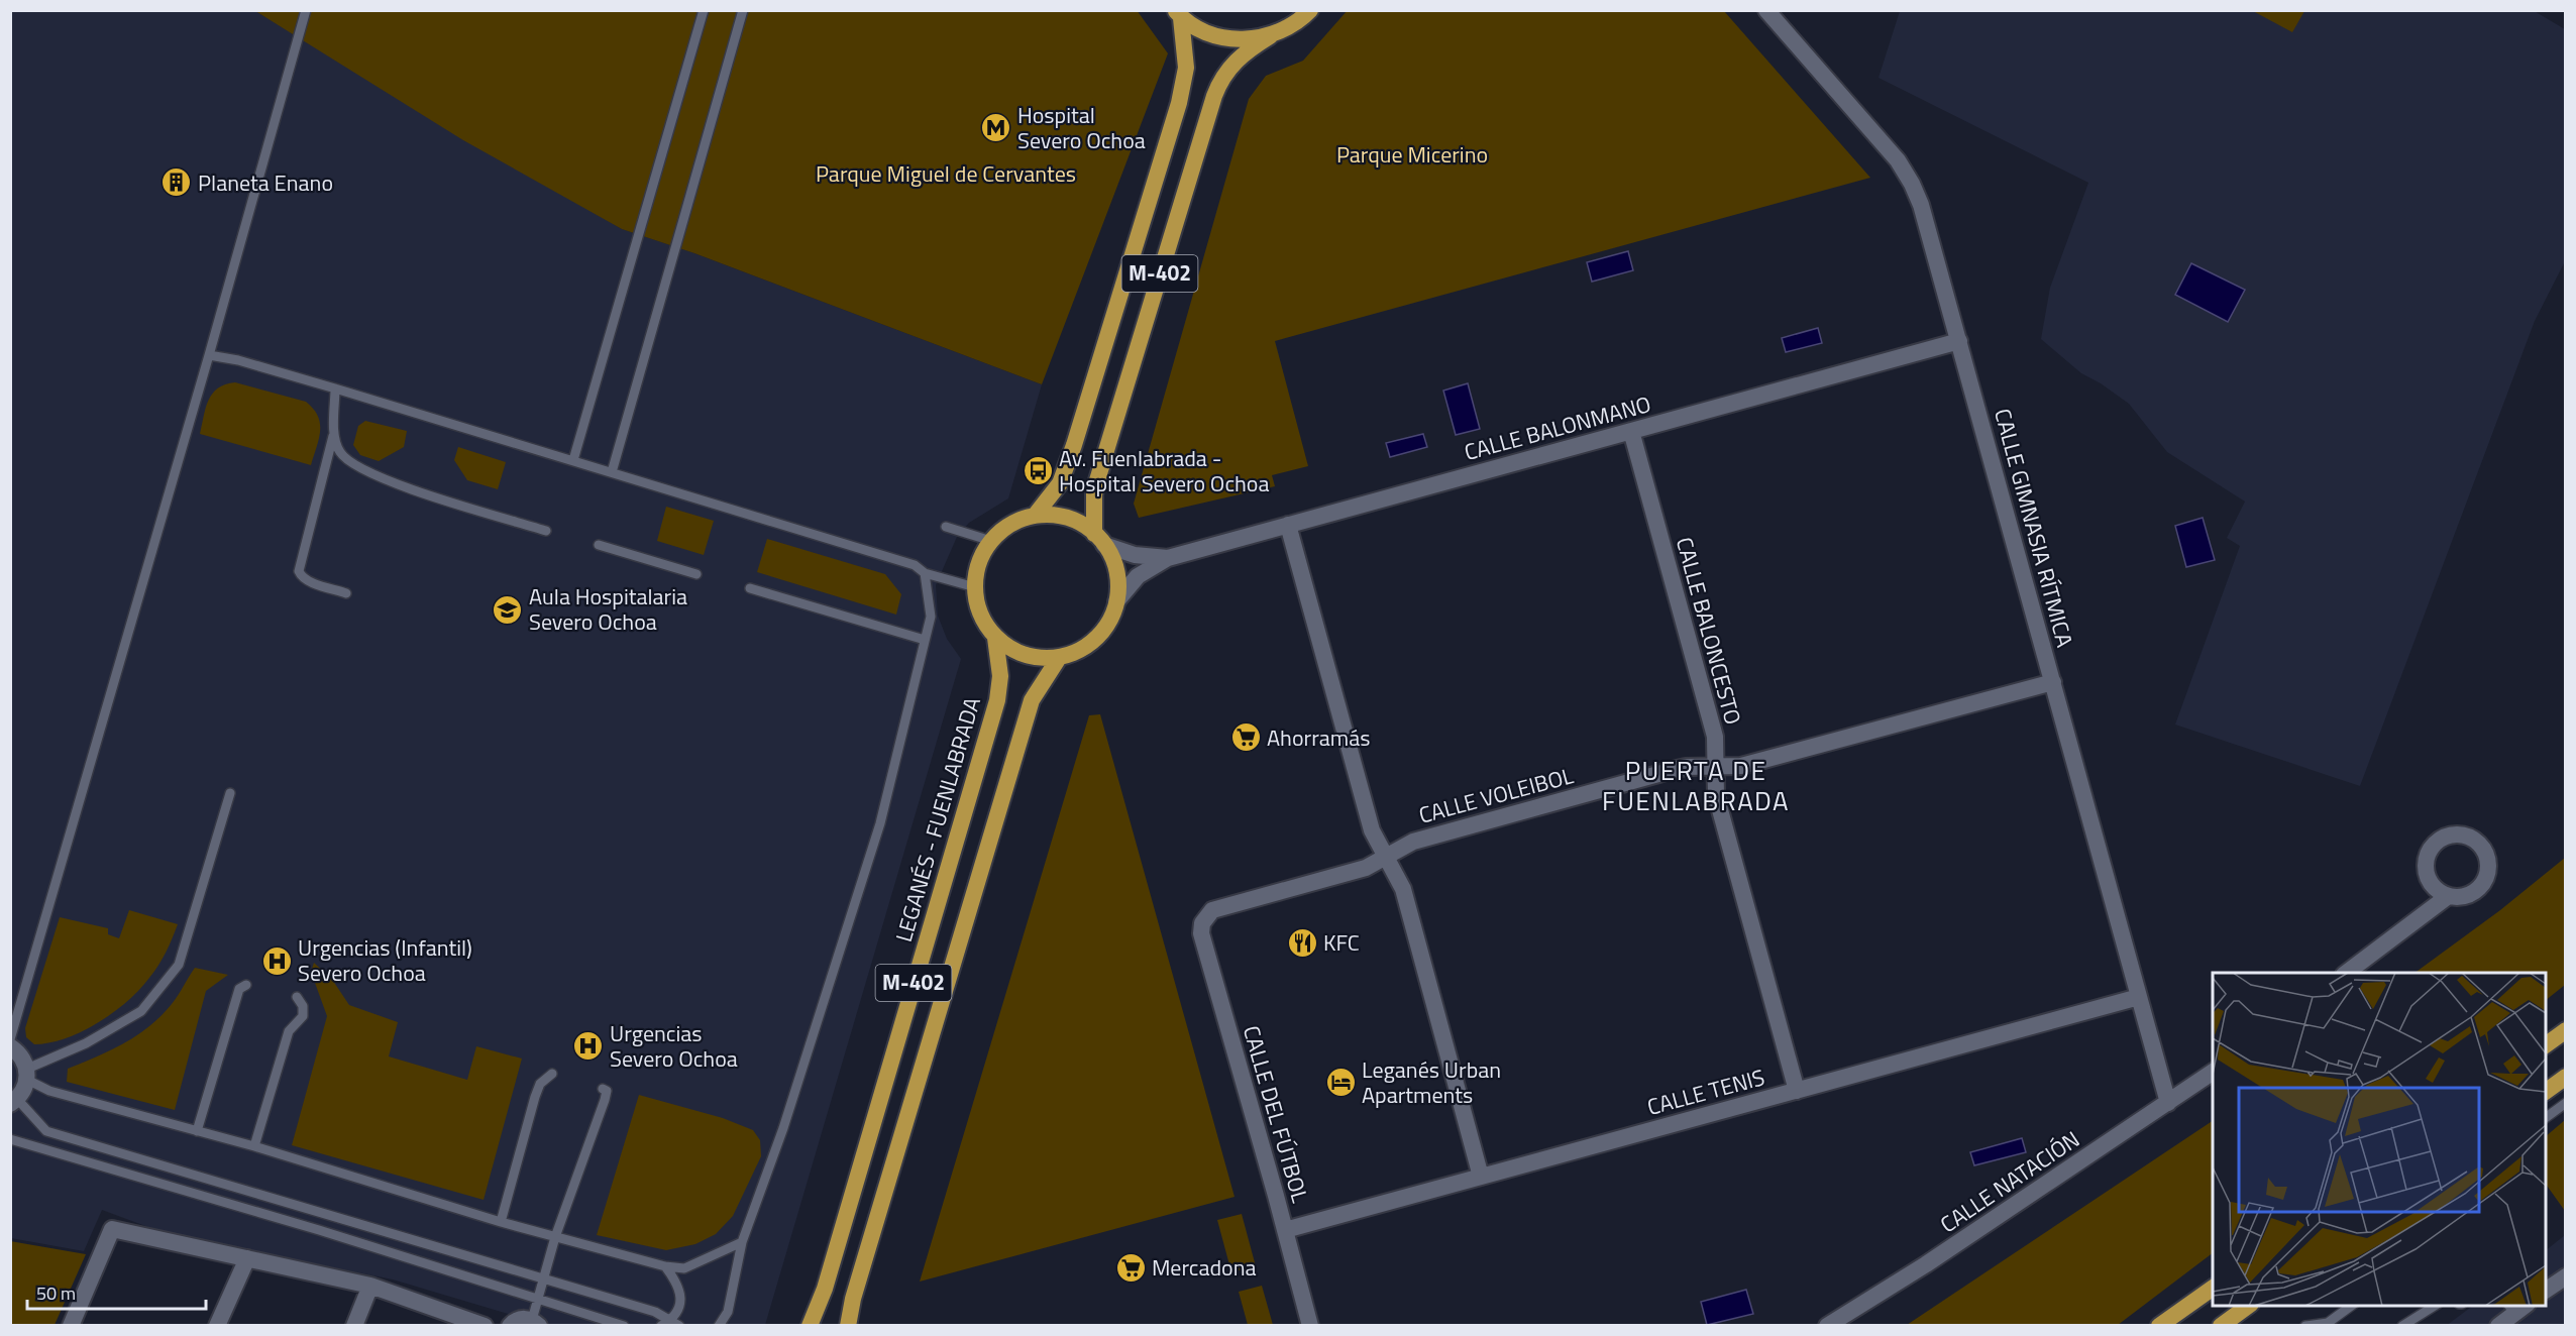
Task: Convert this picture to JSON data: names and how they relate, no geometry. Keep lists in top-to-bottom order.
{
  "streets": {
    "highway": ["M-402", "LEGANÉS - FUENLABRADA"],
    "street": [
      "CALLE BALONMANO",
      "CALLE GIMNASIA RÍTMICA",
      "CALLE BALONCESTO",
      "CALLE VOLEIBOL",
      "CALLE TENIS",
      "CALLE DEL FÚTBOL",
      "CALLE NATACIÓN"
    ]
  },
  "crossings": [
    ["M-402", "CALLE BALONMANO"],
    ["M-402", "LEGANÉS - FUENLABRADA"],
    ["CALLE BALONMANO", "CALLE GIMNASIA RÍTMICA"],
    ["CALLE BALONMANO", "CALLE BALONCESTO"],
    ["CALLE BALONMANO", "LEGANÉS - FUENLABRADA"],
    ["CALLE GIMNASIA RÍTMICA", "CALLE VOLEIBOL"],
    ["CALLE GIMNASIA RÍTMICA", "CALLE TENIS"],
    ["CALLE GIMNASIA RÍTMICA", "CALLE NATACIÓN"],
    ["CALLE BALONCESTO", "CALLE VOLEIBOL"],
    ["CALLE BALONCESTO", "CALLE TENIS"],
    ["CALLE VOLEIBOL", "CALLE DEL FÚTBOL"],
    ["CALLE TENIS", "CALLE DEL FÚTBOL"]
  ],
  "districts": ["PUERTA DE FUENLABRADA"],
  "parks": ["Parque Micerino", "Parque Miguel de Cervantes"],
  "places": {
    "metro station": ["Hospital Severo Ochoa"],
    "building": ["Planeta Enano"],
    "bus stop": ["Av. Fuenlabrada - Hospital Severo Ochoa"],
    "school or university": ["Aula Hospitalaria Severo Ochoa"],
    "supermarket": ["Ahorramás", "Mercadona"],
    "restaurant": ["KFC"],
    "hospital": ["Urgencias (Infantil) Severo Ochoa", "Urgencias Severo Ochoa"],
    "hotel": ["Leganés Urban Apartments"]
  },
  "scale_bar": "50 m"
}
